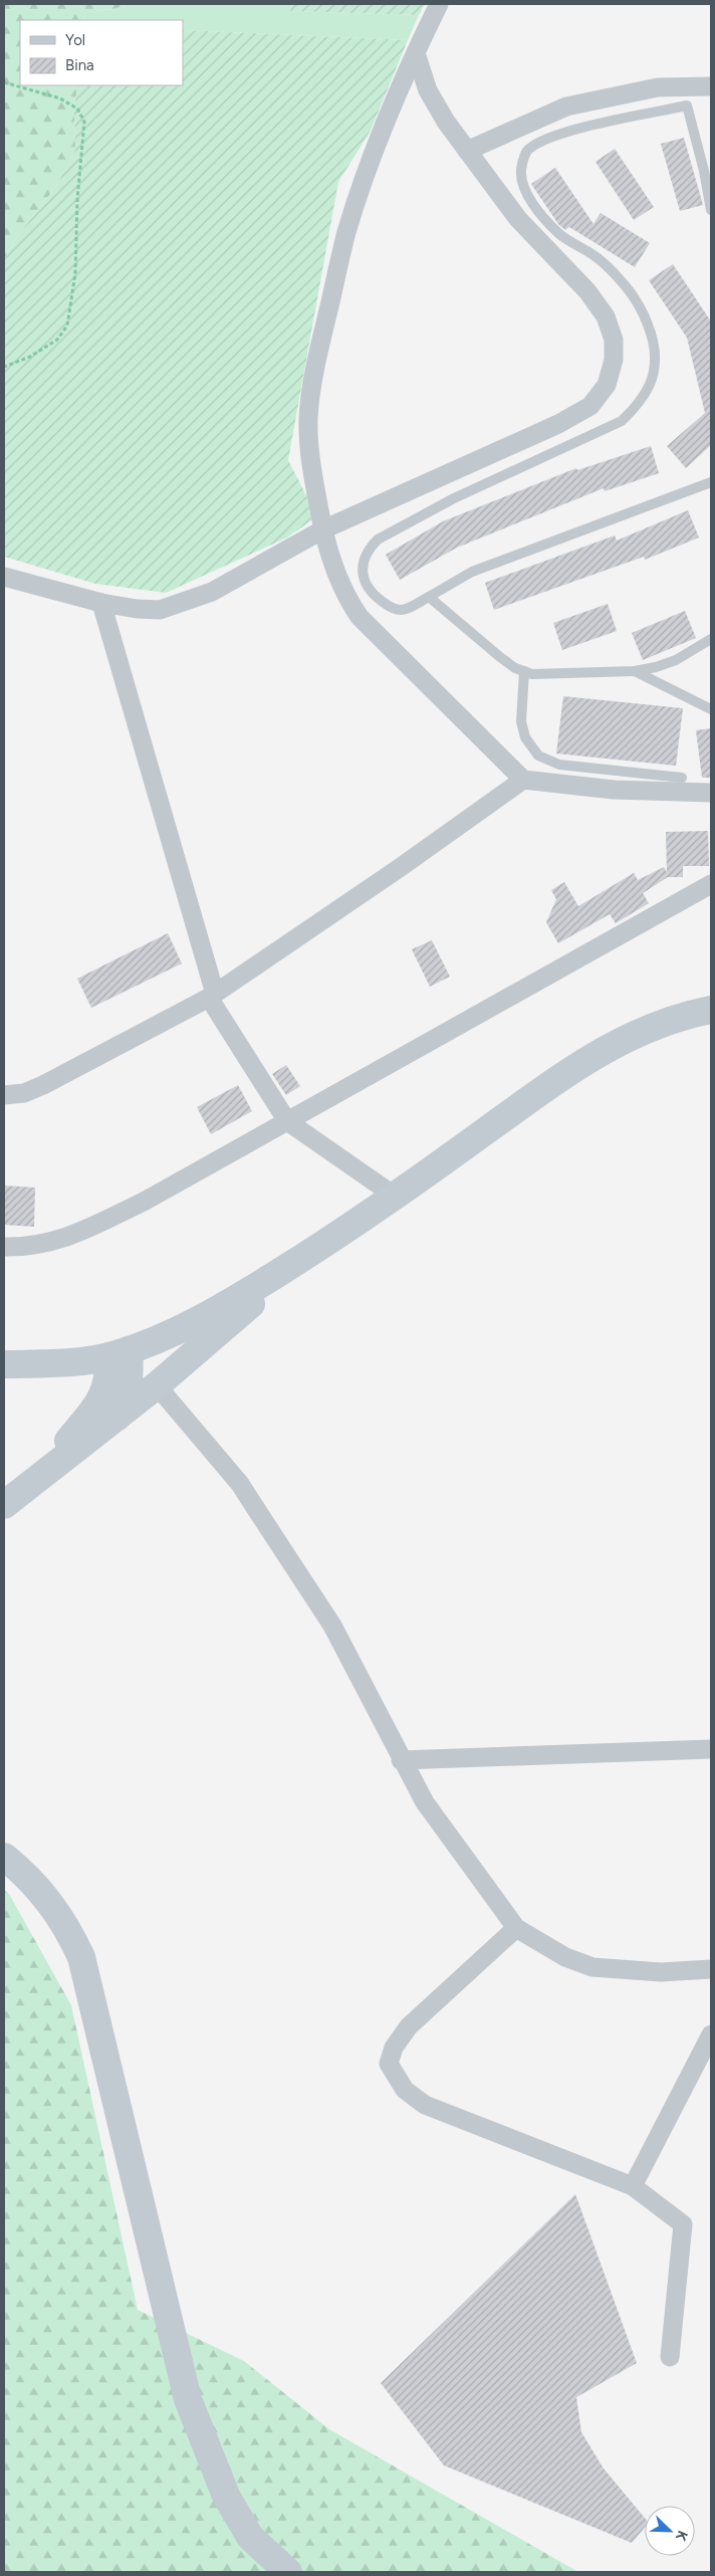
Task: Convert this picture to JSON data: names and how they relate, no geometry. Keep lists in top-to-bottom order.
{
  "legend": ["Yol", "Bina"],
  "north": "bottom right"
}
